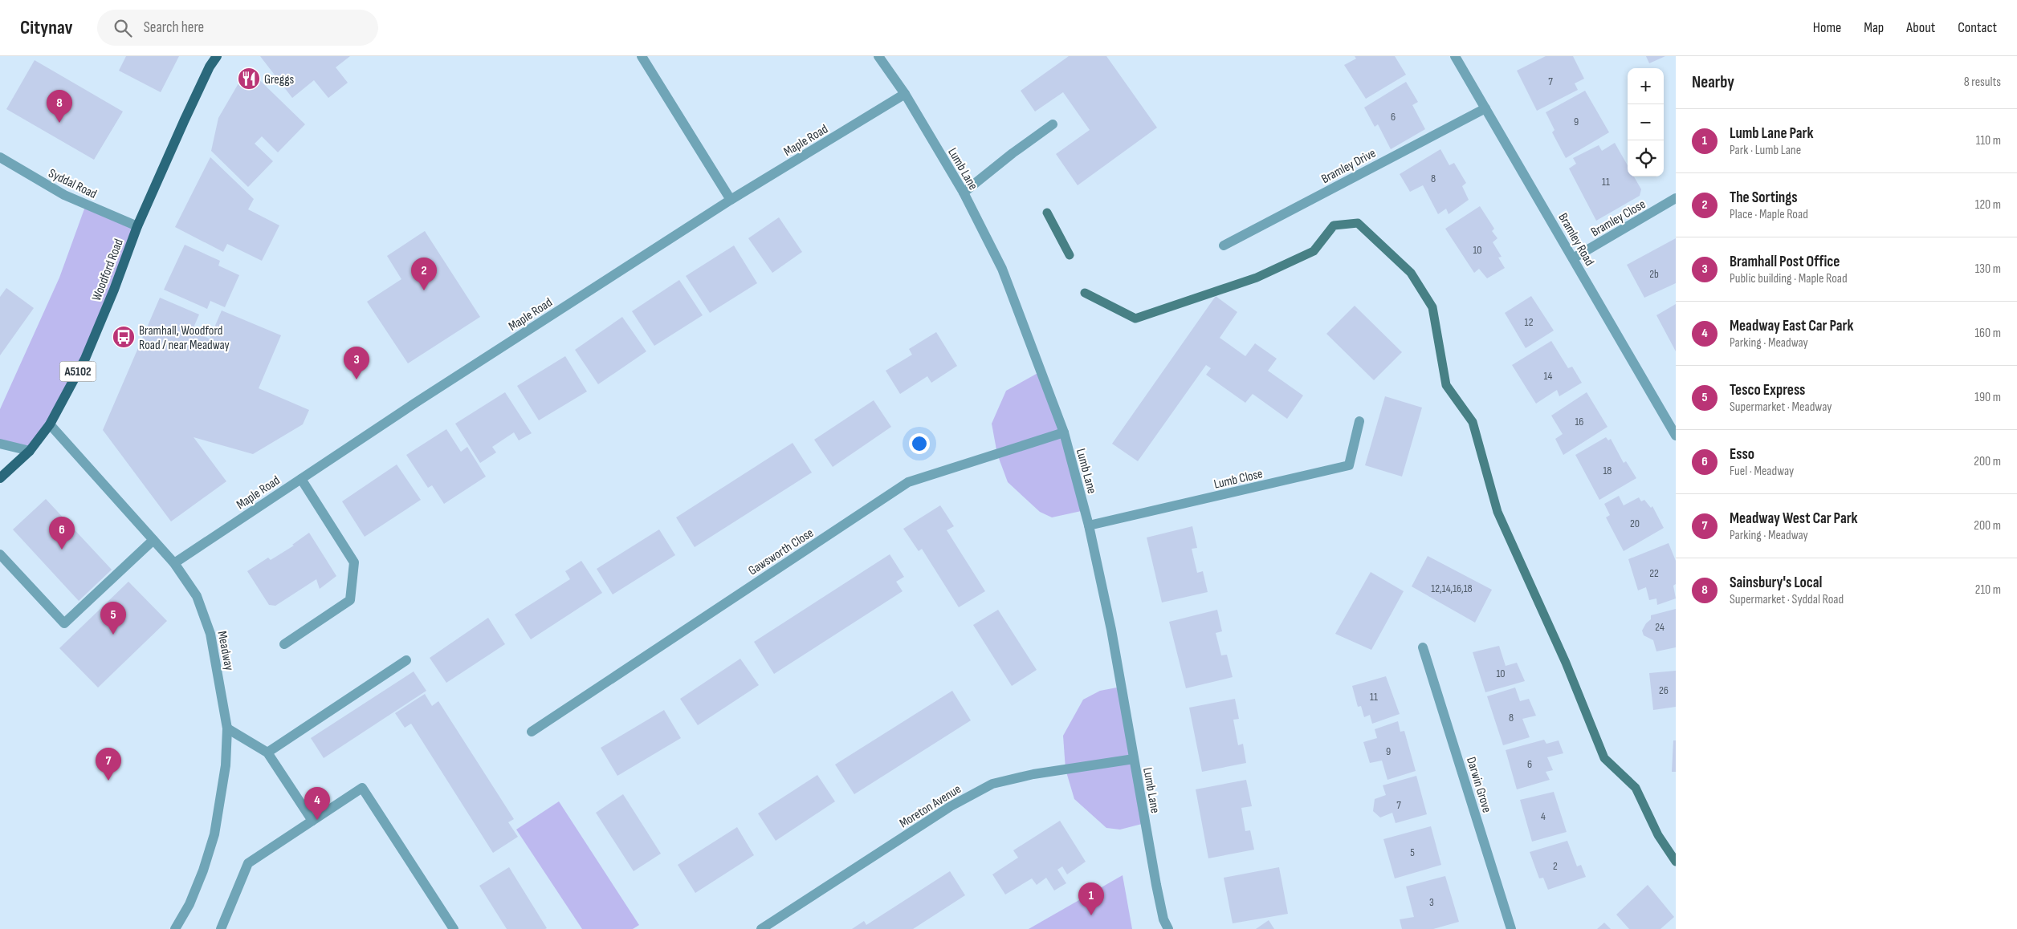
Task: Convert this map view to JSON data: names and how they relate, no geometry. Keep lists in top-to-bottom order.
{
  "streets": {
    "main road": ["Woodford Road", "A5102"],
    "street": [
      "Maple Road",
      "Bramley Drive",
      "Lumb Lane",
      "Syddal Road",
      "Bramley Close",
      "Bramley Road",
      "Lumb Close",
      "Gawsworth Close",
      "Meadway",
      "Darwin Grove",
      "Moreton Avenue"
    ]
  },
  "crossings": [
    ["Maple Road", "Lumb Lane"],
    ["Maple Road", "Meadway"],
    ["Bramley Drive", "Bramley Road"],
    ["Lumb Lane", "Lumb Close"],
    ["Lumb Lane", "Gawsworth Close"],
    ["Lumb Lane", "Moreton Avenue"],
    ["Syddal Road", "Woodford Road"],
    ["Bramley Close", "Bramley Road"],
    ["Woodford Road", "Meadway"]
  ],
  "places": {
    "restaurant": ["Greggs"],
    "bus stop": ["Bramhall, Woodford Road / near Meadway"]
  },
  "house_numbers": [
    "7",
    "6",
    "9",
    "8",
    "11",
    "10",
    "2b",
    "12",
    "14",
    "16",
    "18",
    "20",
    "22",
    "12,14,16,18",
    "24",
    "10",
    "26",
    "11",
    "8",
    "9",
    "6",
    "7",
    "4",
    "5",
    "2",
    "3"
  ],
  "page": {
    "header": "Citynav",
    "search": "Search here",
    "nav": [
      "Home",
      "Map",
      "About",
      "Contact"
    ],
    "heading": ["Nearby", "8 results"],
    "map_buttons": ["+", "−"],
    "pins": [
      "8",
      "2",
      "3",
      "6",
      "5",
      "7",
      "4",
      "1"
    ],
    "list": [
      {
        "mark": "1",
        "name": "Lumb Lane Park",
        "note": "Park · Lumb Lane",
        "value": "110 m"
      },
      {
        "mark": "2",
        "name": "The Sortings",
        "note": "Place · Maple Road",
        "value": "120 m"
      },
      {
        "mark": "3",
        "name": "Bramhall Post Office",
        "note": "Public building · Maple Road",
        "value": "130 m"
      },
      {
        "mark": "4",
        "name": "Meadway East Car Park",
        "note": "Parking · Meadway",
        "value": "160 m"
      },
      {
        "mark": "5",
        "name": "Tesco Express",
        "note": "Supermarket · Meadway",
        "value": "190 m"
      },
      {
        "mark": "6",
        "name": "Esso",
        "note": "Fuel · Meadway",
        "value": "200 m"
      },
      {
        "mark": "7",
        "name": "Meadway West Car Park",
        "note": "Parking · Meadway",
        "value": "200 m"
      },
      {
        "mark": "8",
        "name": "Sainsbury's Local",
        "note": "Supermarket · Syddal Road",
        "value": "210 m"
      }
    ]
  }
}
